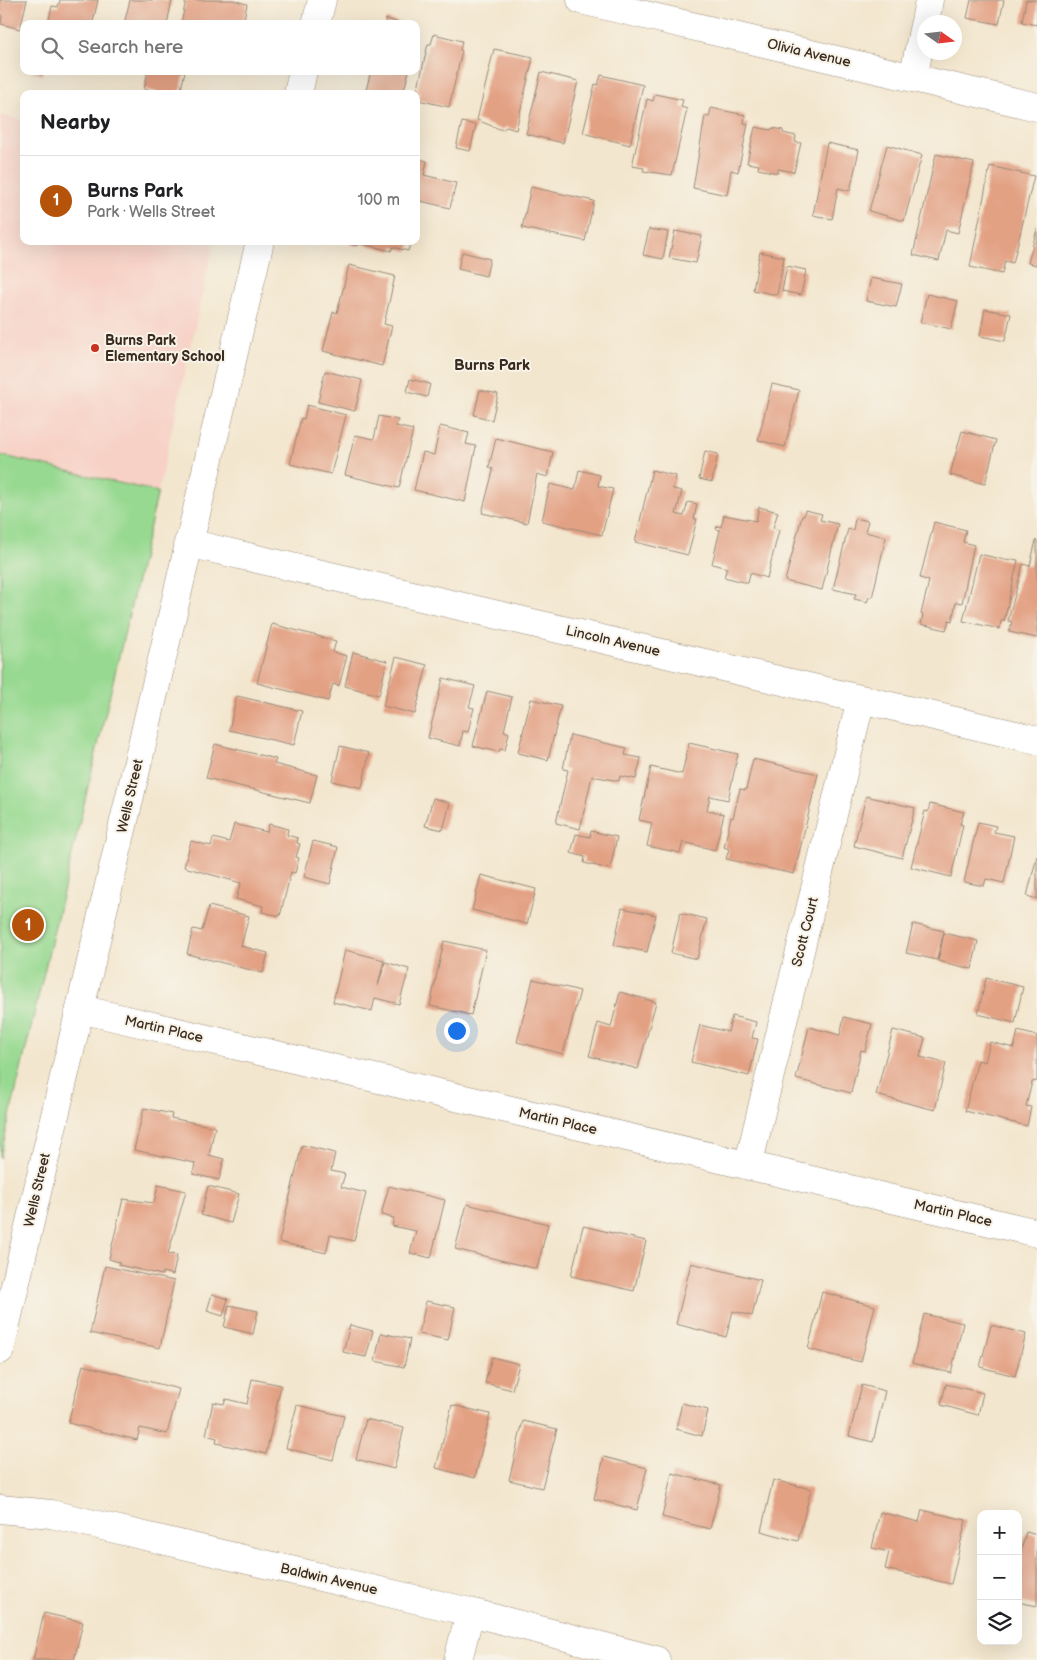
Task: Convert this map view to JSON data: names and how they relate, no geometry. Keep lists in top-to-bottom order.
{
  "streets": {
    "street": [
      "Olivia Avenue",
      "Lincoln Avenue",
      "Wells Street",
      "Scott Court",
      "Martin Place",
      "Baldwin Avenue"
    ]
  },
  "crossings": [
    ["Lincoln Avenue", "Wells Street"],
    ["Lincoln Avenue", "Scott Court"],
    ["Wells Street", "Martin Place"],
    ["Scott Court", "Martin Place"]
  ],
  "districts": ["Burns Park"],
  "places": ["Burns Park Elementary School"],
  "north": "right",
  "page": {
    "search": "Search here",
    "heading": "Nearby",
    "list": [
      {
        "mark": "1",
        "name": "Burns Park",
        "note": "Park · Wells Street",
        "value": "100 m"
      }
    ],
    "pins": "1",
    "map_buttons": ["+", "−"]
  }
}
